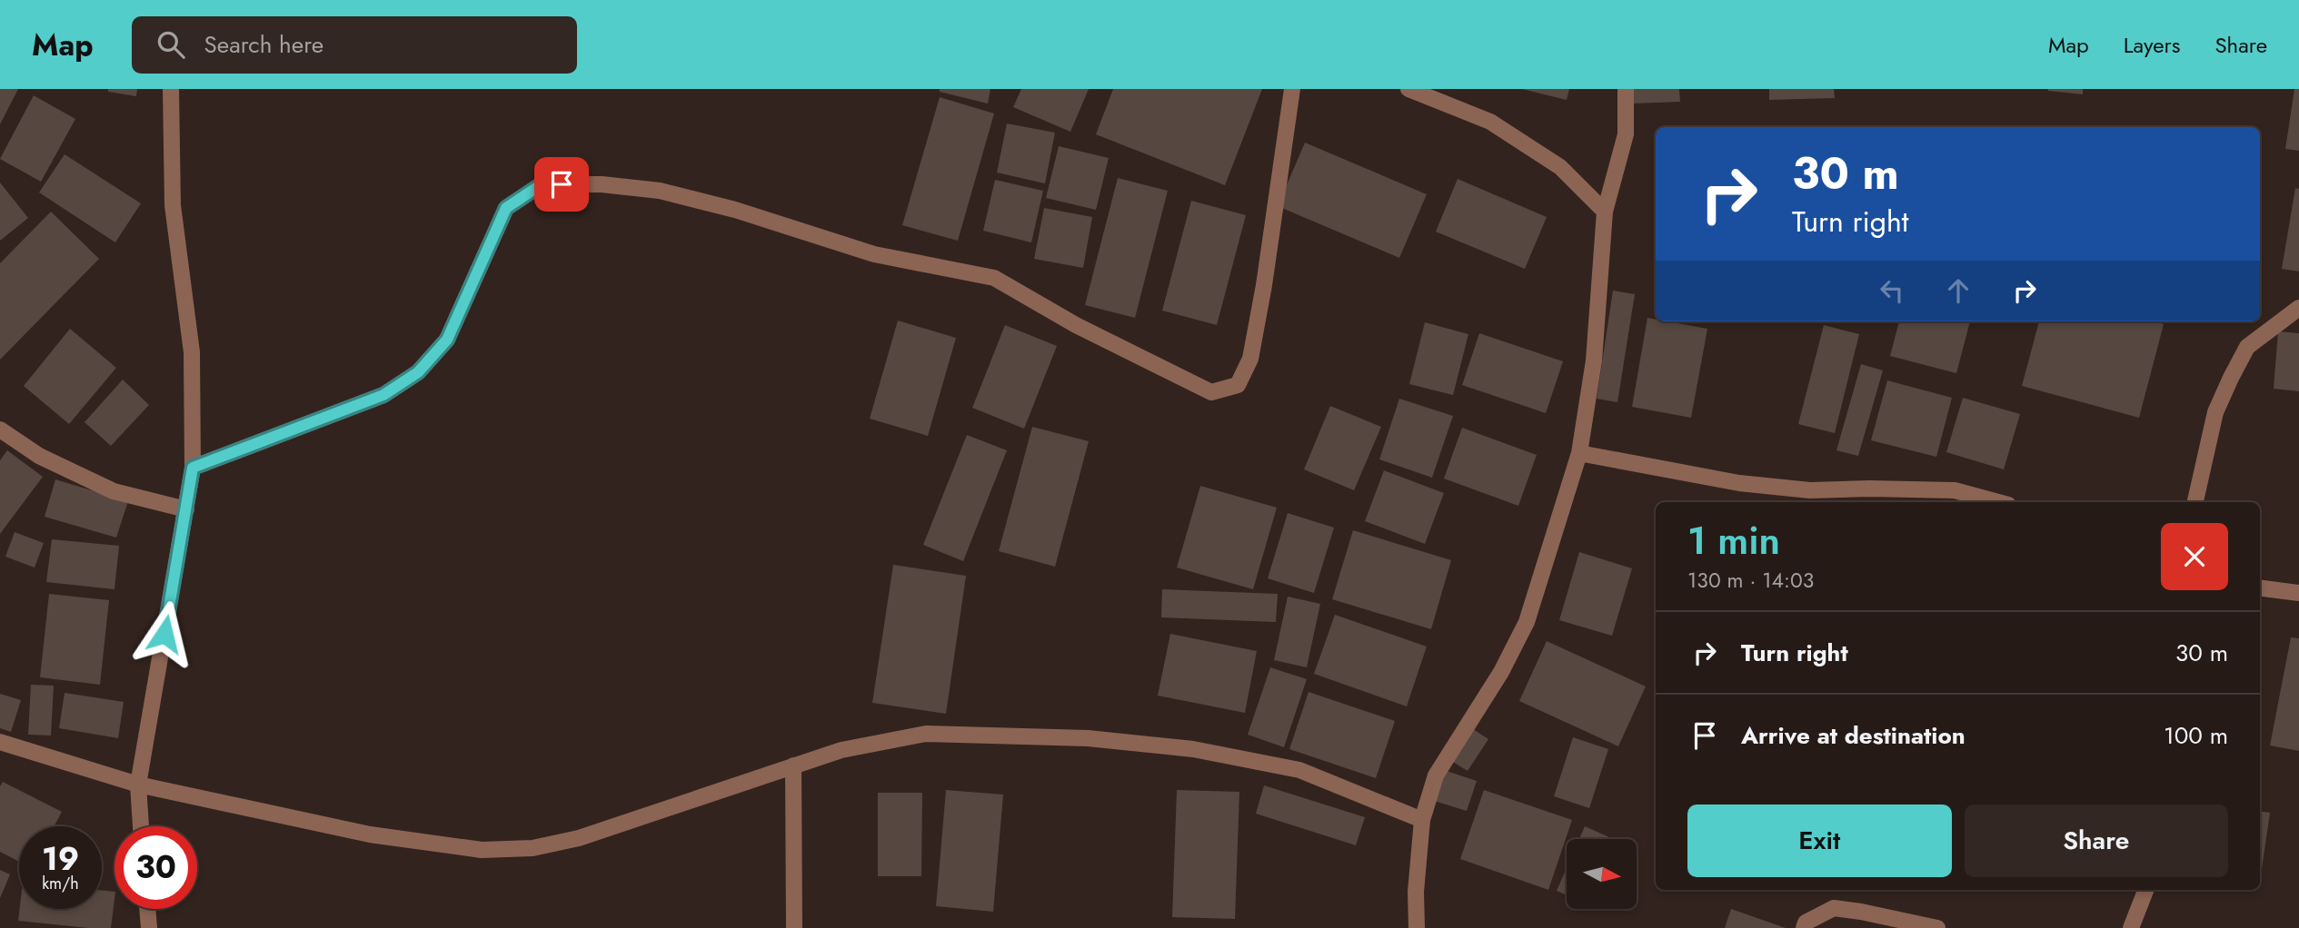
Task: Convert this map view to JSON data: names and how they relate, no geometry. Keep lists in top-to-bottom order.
{
  "north": "right",
  "page": {
    "header": "Map",
    "search": "Search here",
    "nav": ["Map", "Layers", "Share"],
    "turn": ["30 m", "Turn right"],
    "heading": ["1 min", "130 m · 14:03"],
    "list": [
      {
        "name": "Turn right",
        "value": "30 m"
      },
      {
        "name": "Arrive at destination",
        "value": "100 m"
      }
    ],
    "buttons": ["Exit", "Share"],
    "speed": "19 km/h",
    "limit": "30"
  }
}
